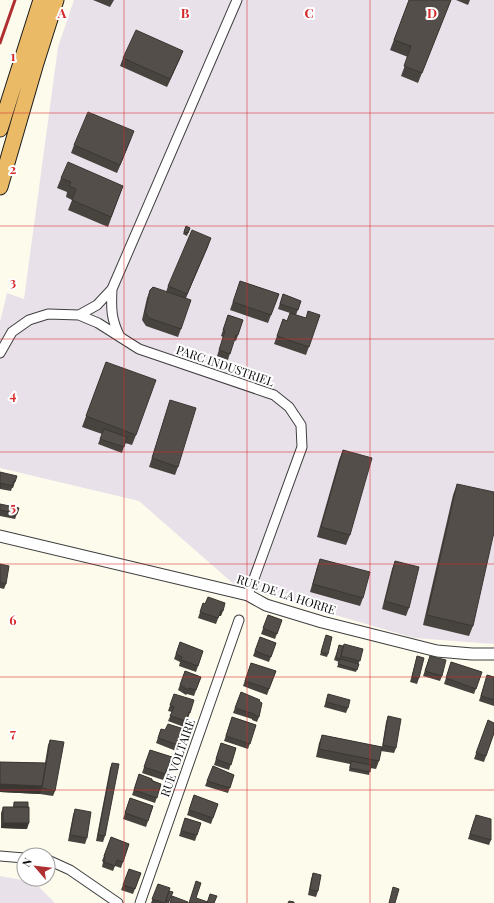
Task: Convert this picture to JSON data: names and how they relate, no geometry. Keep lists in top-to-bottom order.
{
  "streets": {
    "street": ["PARC INDUSTRIEL", "RUE DE LA HORRE", "RUE VOLTAIRE"]
  },
  "crossings": [
    ["PARC INDUSTRIEL", "RUE DE LA HORRE"]
  ],
  "north": "top left",
  "grid": {
    "columns": [
      "A",
      "B",
      "C",
      "D"
    ],
    "rows": [
      "1",
      "2",
      "3",
      "4",
      "5",
      "6",
      "7"
    ]
  }
}
